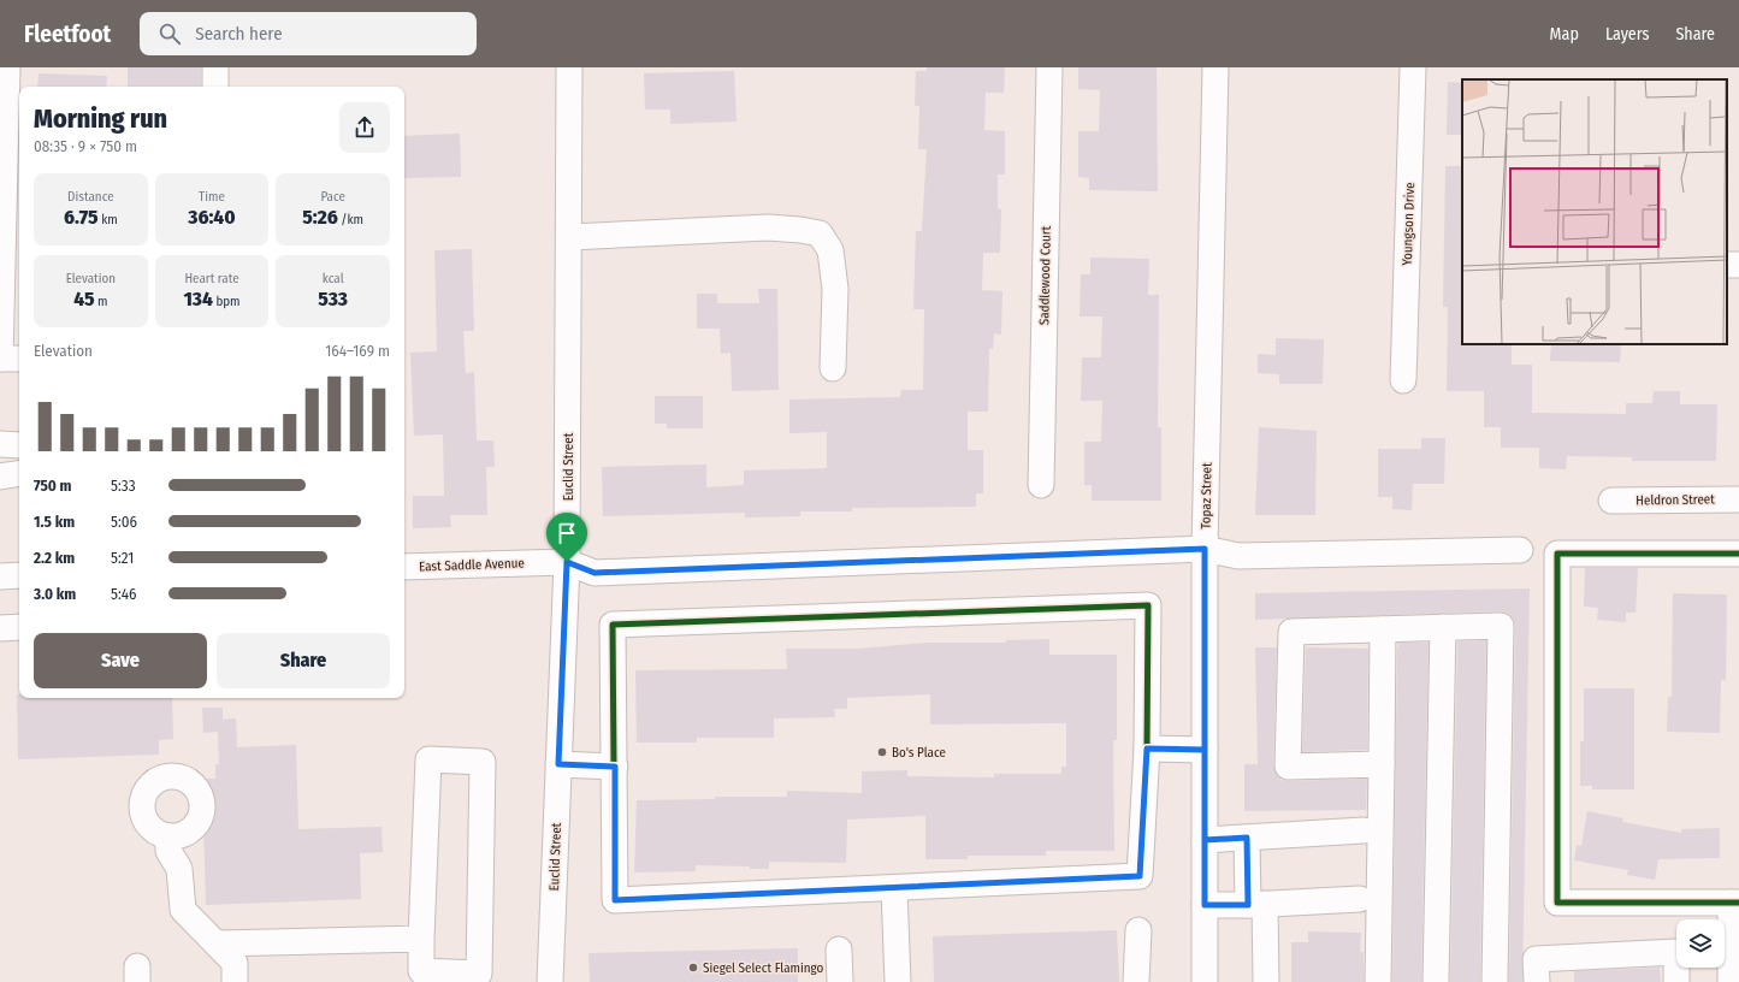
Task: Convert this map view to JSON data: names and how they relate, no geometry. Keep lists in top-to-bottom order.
{
  "streets": {
    "street": [
      "Youngson Drive",
      "Saddlewood Court",
      "Euclid Street",
      "Topaz Street",
      "Heldron Street",
      "East Saddle Avenue"
    ]
  },
  "crossings": [
    ["Euclid Street", "East Saddle Avenue"],
    ["Topaz Street", "East Saddle Avenue"]
  ],
  "places": ["Bo's Place", "Siegel Select Flamingo"],
  "page": {
    "header": "Fleetfoot",
    "search": "Search here",
    "nav": ["Map", "Layers", "Share"],
    "heading": ["Morning run", "08:35 · 9 × 750 m"],
    "stats": [
      ["Distance", "6.75 km"],
      ["Time", "36:40"],
      ["Pace", "5:26 /km"],
      ["Elevation", "45 m"],
      ["Heart rate", "134 bpm"],
      ["kcal", "533"]
    ],
    "chart": ["Elevation", "164–169 m"],
    "list": [
      {
        "name": "750 m",
        "note": "5:33"
      },
      {
        "name": "1.5 km",
        "note": "5:06"
      },
      {
        "name": "2.2 km",
        "note": "5:21"
      },
      {
        "name": "3.0 km",
        "note": "5:46"
      }
    ],
    "buttons": ["Save", "Share"]
  }
}
